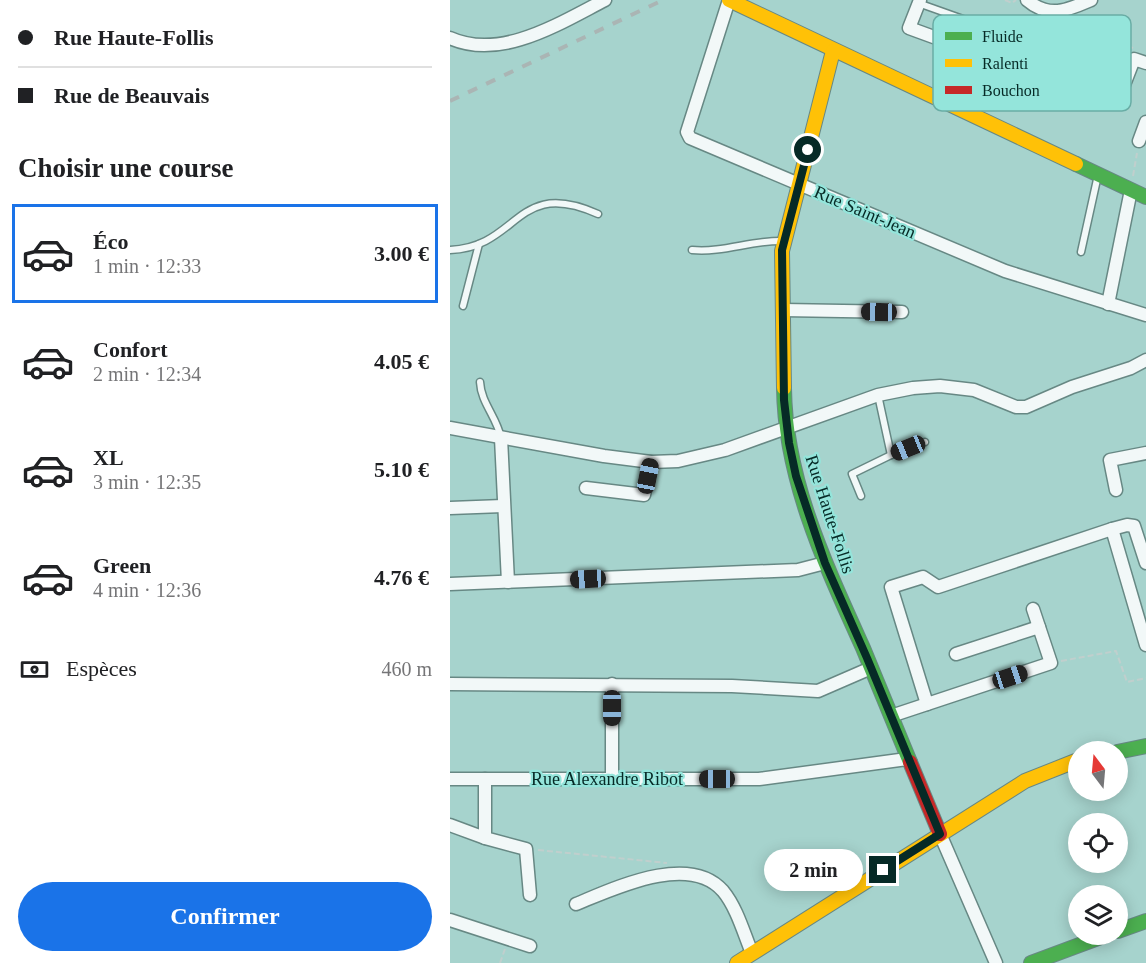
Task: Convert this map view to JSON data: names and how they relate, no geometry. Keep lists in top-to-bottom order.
{
  "streets": {
    "street": ["Rue Saint-Jean", "Rue Haute-Follis", "Rue Alexandre Ribot"]
  },
  "crossings": [
    ["Rue Saint-Jean", "Rue Haute-Follis"],
    ["Rue Haute-Follis", "Rue Alexandre Ribot"]
  ],
  "legend": ["Fluide", "Ralenti", "Bouchon"],
  "north": "top",
  "page": {
    "banner": ["Rue Haute-Follis", "Rue de Beauvais"],
    "heading": "Choisir une course",
    "list": [
      {
        "name": "Éco",
        "note": "1 min · 12:33",
        "value": "3.00 €"
      },
      {
        "name": "Confort",
        "note": "2 min · 12:34",
        "value": "4.05 €"
      },
      {
        "name": "XL",
        "note": "3 min · 12:35",
        "value": "5.10 €"
      },
      {
        "name": "Green",
        "note": "4 min · 12:36",
        "value": "4.76 €"
      }
    ],
    "pay": ["Espèces", "460 m"],
    "bubble": "2 min",
    "buttons": "Confirmer"
  }
}
